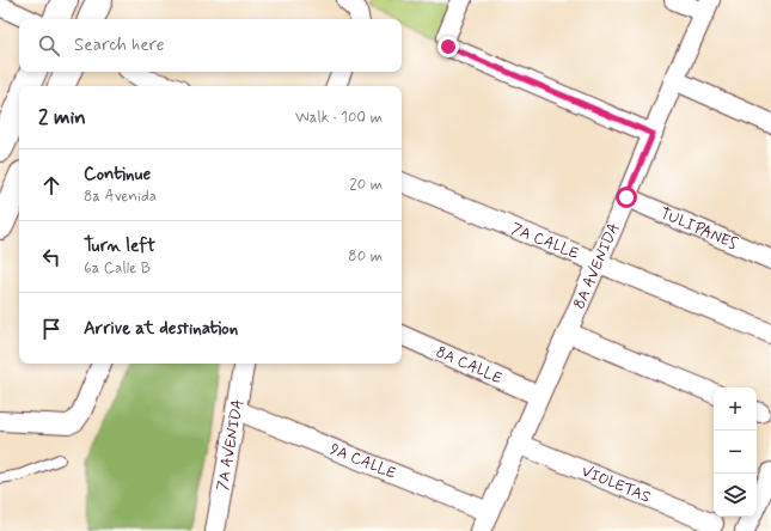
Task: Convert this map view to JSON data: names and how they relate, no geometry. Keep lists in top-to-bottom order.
{
  "streets": {
    "street": [
      "TULIPANES",
      "7A CALLE",
      "8A AVENIDA",
      "8A CALLE",
      "7A AVENIDA",
      "9A CALLE",
      "VIOLETAS"
    ]
  },
  "crossings": [
    ["TULIPANES", "8A AVENIDA"],
    ["7A CALLE", "8A AVENIDA"],
    ["8A AVENIDA", "8A CALLE"],
    ["8A AVENIDA", "9A CALLE"],
    ["8A AVENIDA", "VIOLETAS"],
    ["7A AVENIDA", "9A CALLE"]
  ],
  "page": {
    "search": "Search here",
    "heading": ["2 min", "Walk · 100 m"],
    "list": [
      ["Continue", "8a Avenida", "20 m"],
      ["Turn left", "6a Calle B", "80 m"],
      "Arrive at destination"
    ],
    "map_buttons": ["+", "−"]
  }
}
